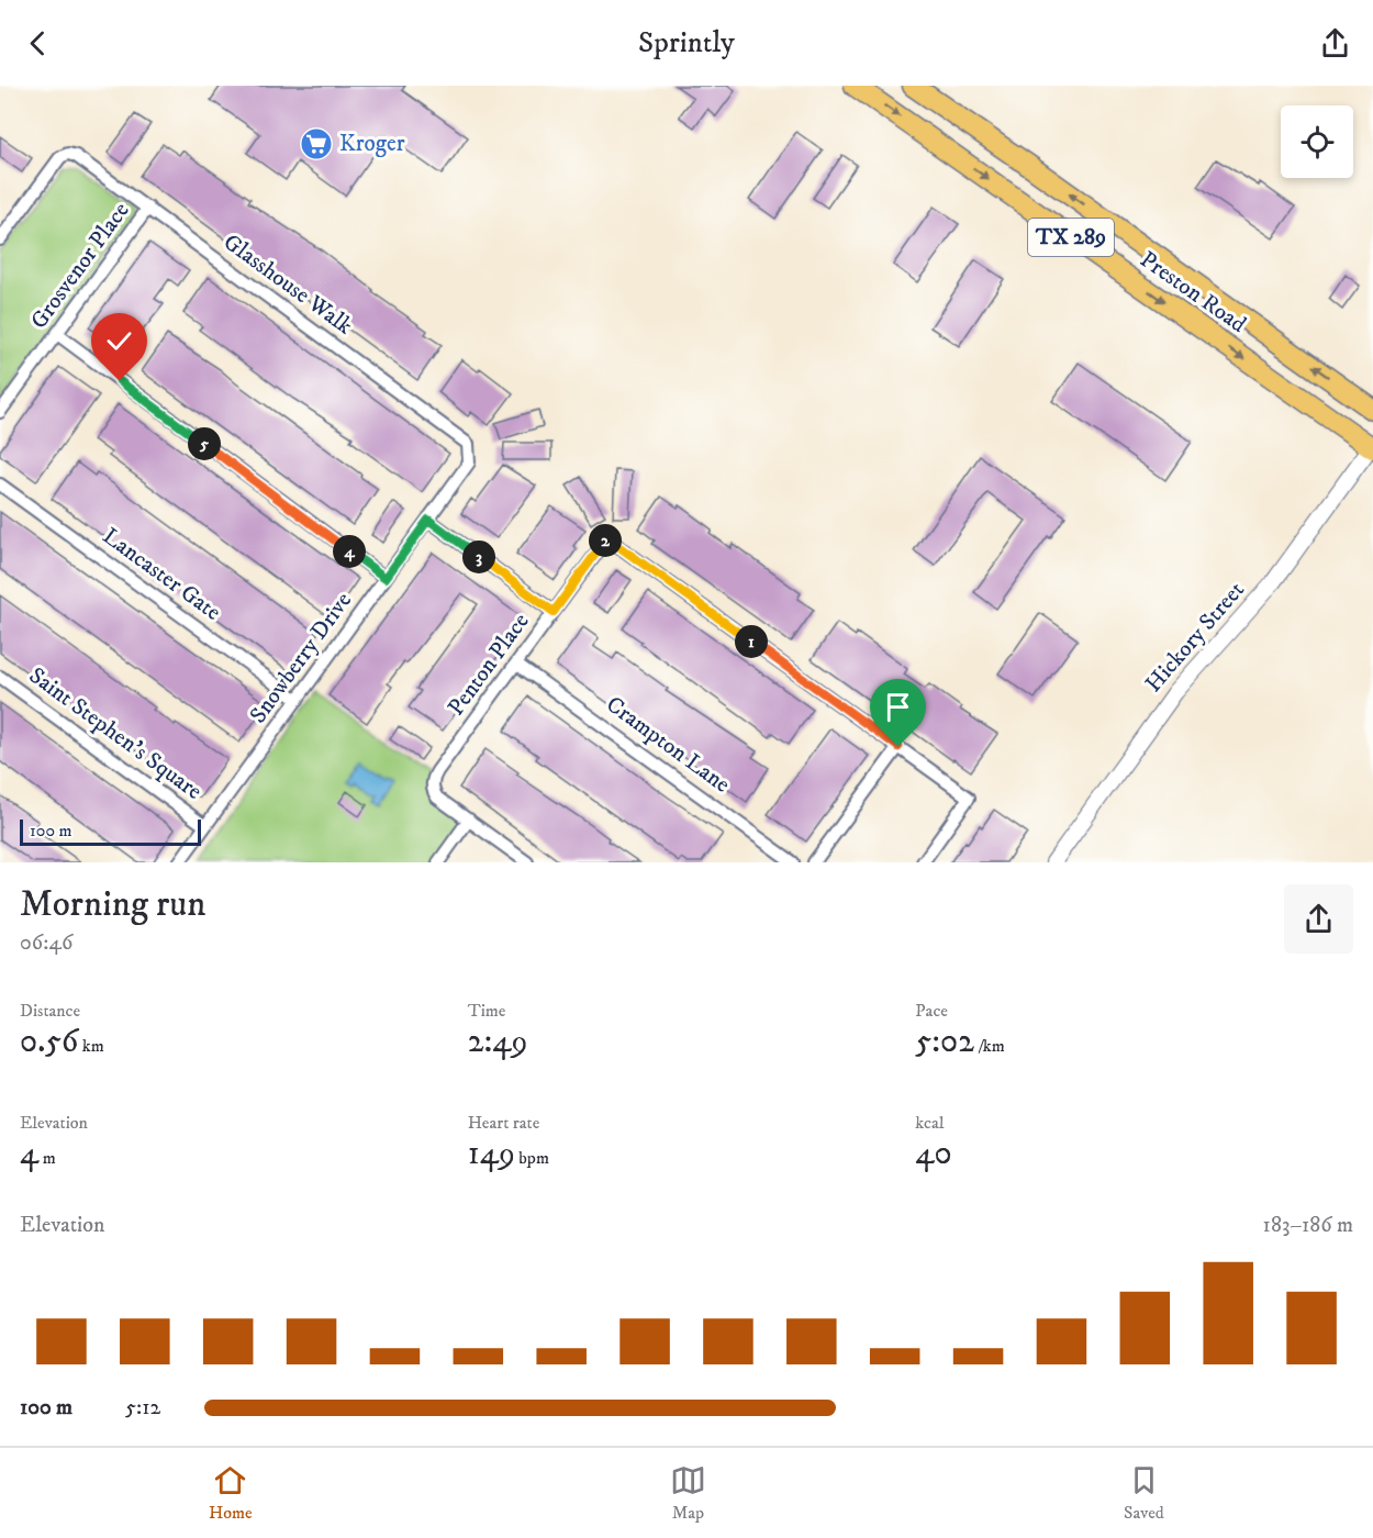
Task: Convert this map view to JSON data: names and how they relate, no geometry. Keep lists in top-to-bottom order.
{
  "streets": {
    "main road": ["TX 289", "Preston Road"],
    "street": [
      "Grosvenor Place",
      "Glasshouse Walk",
      "Lancaster Gate",
      "Hickory Street",
      "Snowberry Drive",
      "Penton Place",
      "Saint Stephen's Square",
      "Crampton Lane"
    ]
  },
  "crossings": [
    ["Grosvenor Place", "Glasshouse Walk"],
    ["Glasshouse Walk", "Snowberry Drive"],
    ["Preston Road", "Hickory Street"],
    ["Lancaster Gate", "Snowberry Drive"],
    ["Snowberry Drive", "Saint Stephen's Square"],
    ["Penton Place", "Crampton Lane"]
  ],
  "places": {
    "supermarket": ["Kroger"]
  },
  "scale_bar": "100 m",
  "page": {
    "header": "Sprintly",
    "pins": [
      "5",
      "2",
      "4",
      "3",
      "1"
    ],
    "scale": "100 m",
    "heading": ["Morning run", "06:46"],
    "stats": [
      ["Distance", "0.56 km"],
      ["Time", "2:49"],
      ["Pace", "5:02 /km"],
      ["Elevation", "4 m"],
      ["Heart rate", "149 bpm"],
      ["kcal", "40"]
    ],
    "chart": ["Elevation", "183–186 m"],
    "list": [
      {
        "name": "100 m",
        "note": "5:12"
      }
    ],
    "tabs": ["Home", "Map", "Saved"]
  }
}
